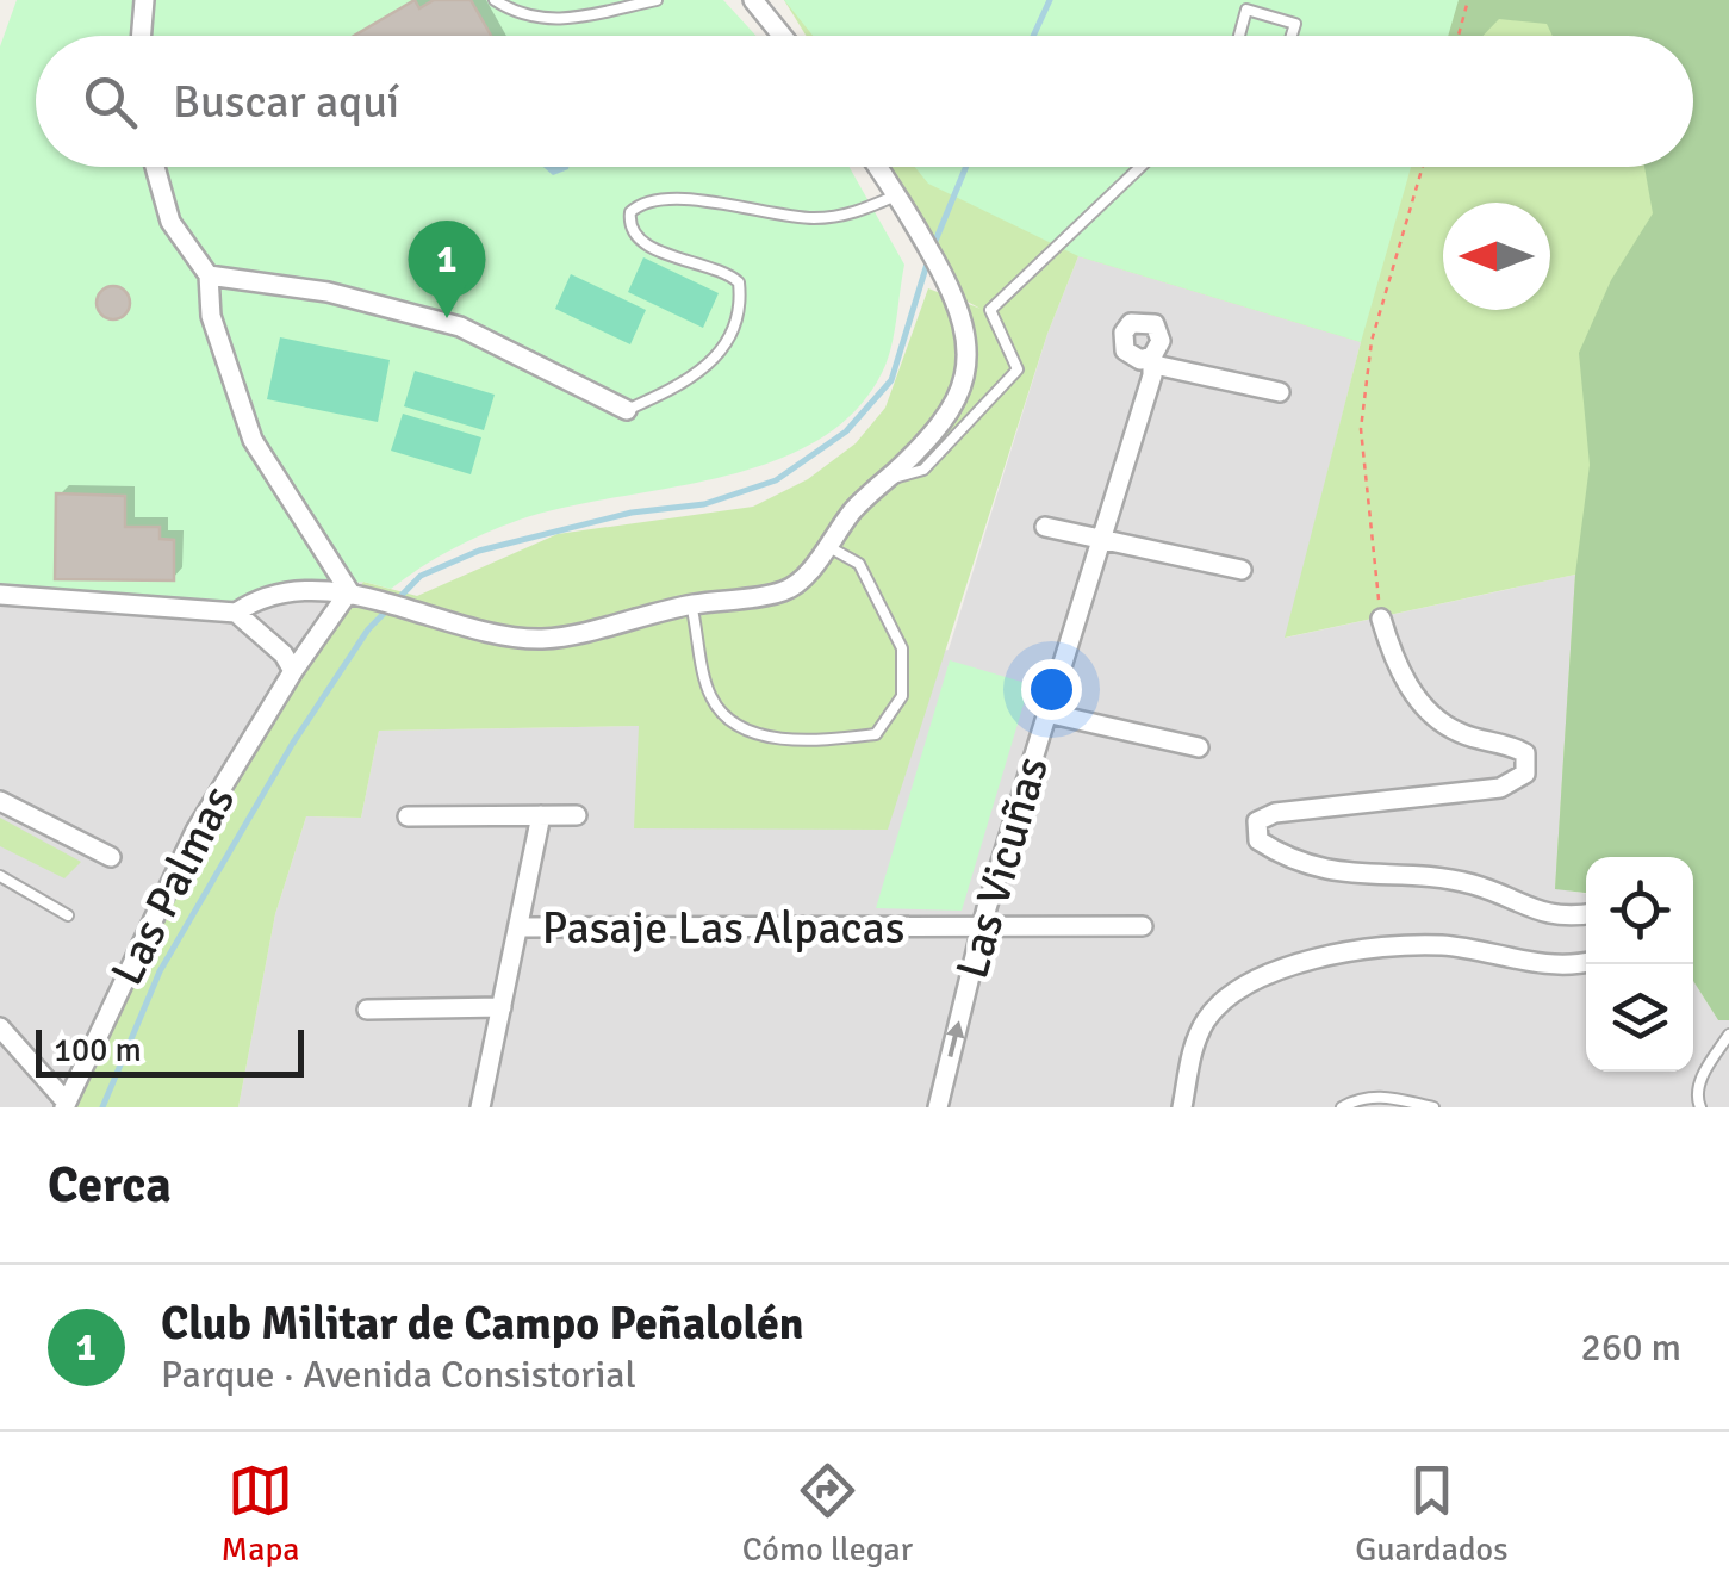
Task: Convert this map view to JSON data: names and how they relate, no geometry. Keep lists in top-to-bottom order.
{
  "streets": {
    "street": ["Las Vicuñas", "Las Palmas", "Pasaje Las Alpacas"]
  },
  "crossings": [
    ["Las Vicuñas", "Pasaje Las Alpacas"]
  ],
  "scale_bar": "100 m",
  "north": "left",
  "page": {
    "search": "Buscar aquí",
    "pins": "1",
    "scale": "100 m",
    "heading": "Cerca",
    "list": [
      {
        "mark": "1",
        "name": "Club Militar de Campo Peñalolén",
        "note": "Parque · Avenida Consistorial",
        "value": "260 m"
      }
    ],
    "nav": ["Mapa", "Cómo llegar", "Guardados"]
  }
}
